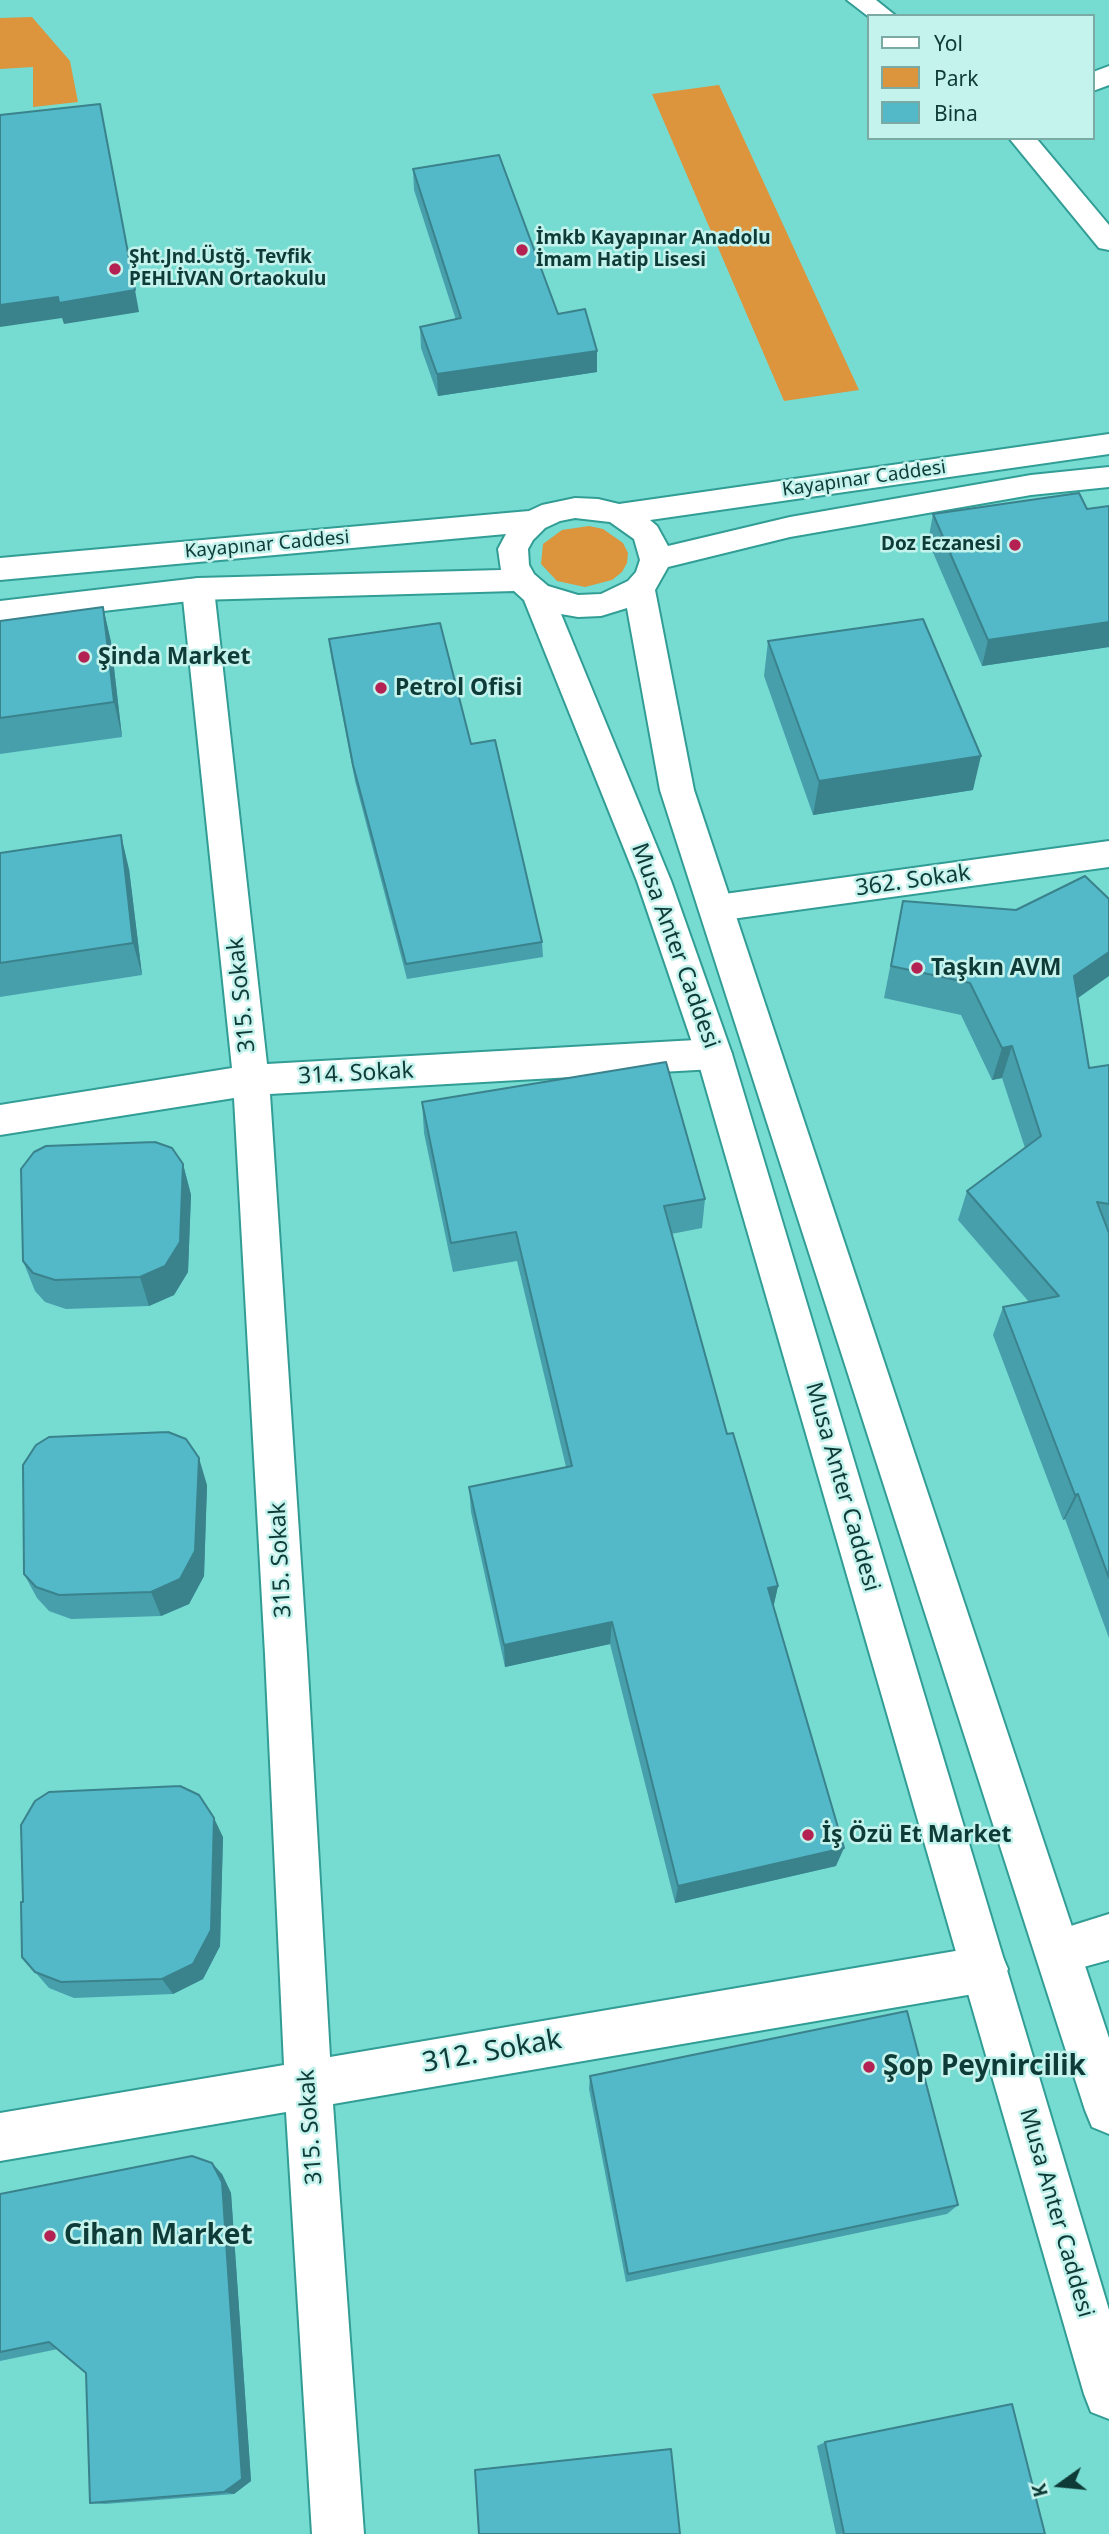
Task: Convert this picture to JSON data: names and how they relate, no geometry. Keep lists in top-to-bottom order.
{
  "streets": {
    "main road": [
      "Kayapınar Caddesi",
      "362. Sokak",
      "Musa Anter Caddesi",
      "315. Sokak",
      "314. Sokak",
      "312. Sokak"
    ]
  },
  "crossings": [
    ["Kayapınar Caddesi", "Musa Anter Caddesi"],
    ["Kayapınar Caddesi", "315. Sokak"],
    ["362. Sokak", "Musa Anter Caddesi"],
    ["Musa Anter Caddesi", "314. Sokak"],
    ["Musa Anter Caddesi", "312. Sokak"],
    ["315. Sokak", "314. Sokak"],
    ["315. Sokak", "312. Sokak"]
  ],
  "places": [
    "İmkb Kayapınar Anadolu İmam Hatip Lisesi",
    "Şht.Jnd.Üstğ. Tevfik PEHLİVAN Ortaokulu",
    "Doz Eczanesi",
    "Şinda Market",
    "Petrol Ofisi",
    "Taşkın AVM",
    "İş Özü Et Market",
    "Şop Peynircilik",
    "Cihan Market"
  ],
  "legend": ["Yol", "Park", "Bina"],
  "north": "left"
}
